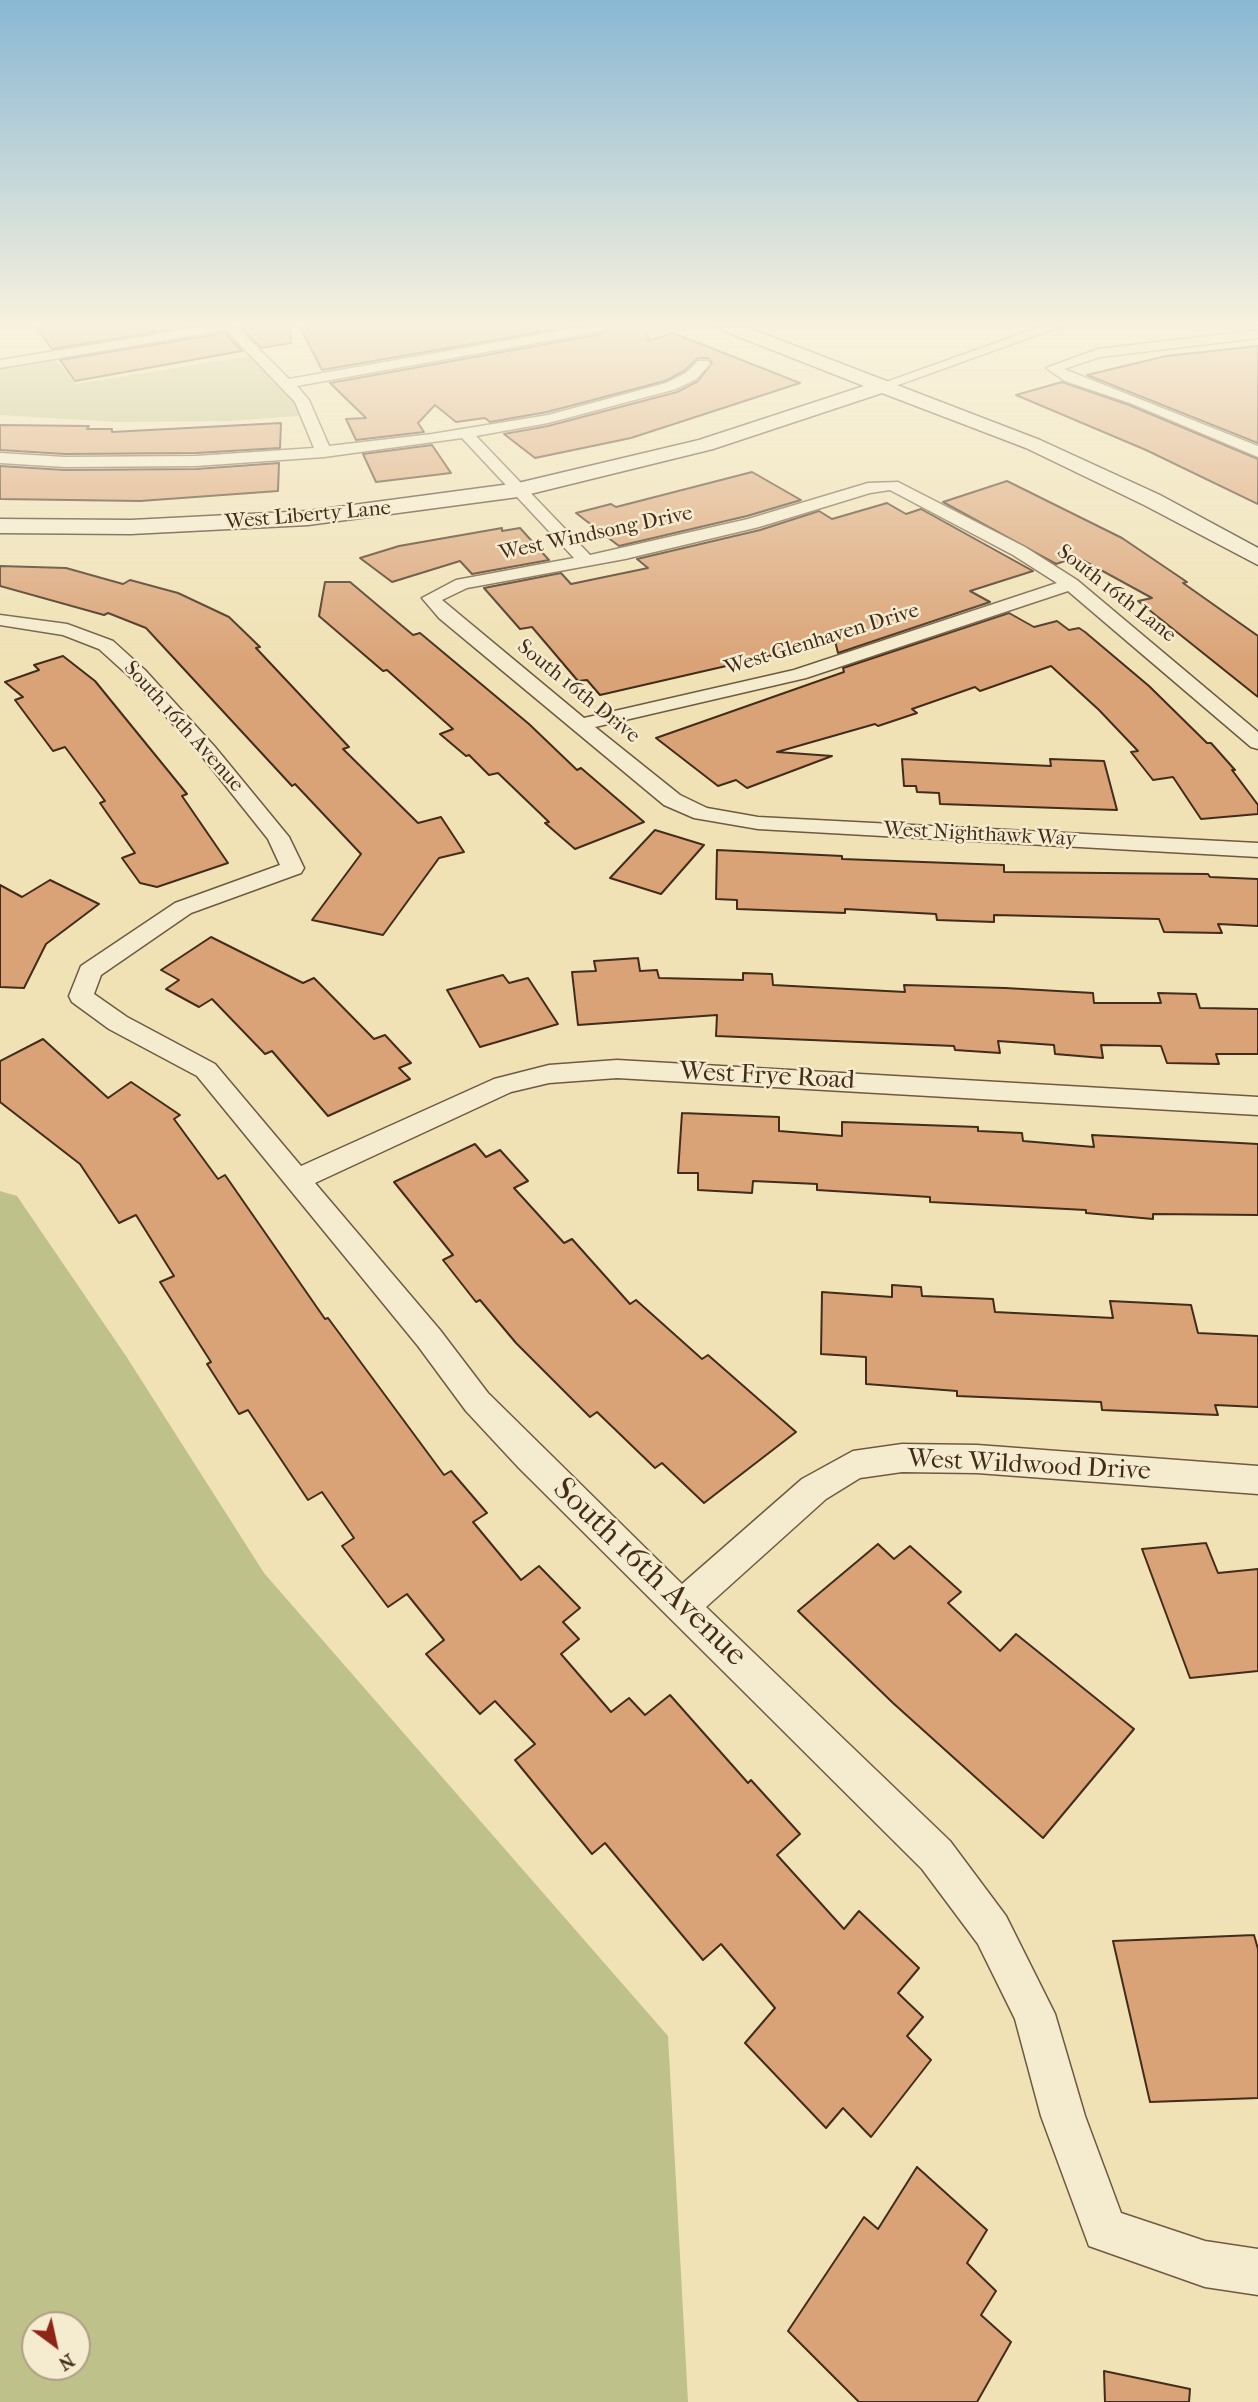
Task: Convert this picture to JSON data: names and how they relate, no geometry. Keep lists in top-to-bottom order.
{
  "streets": {
    "street": [
      "West Liberty Lane",
      "West Windsong Drive",
      "South 16th Lane",
      "West Glenhaven Drive",
      "South 16th Drive",
      "South 16th Avenue",
      "West Nighthawk Way",
      "West Frye Road",
      "West Wildwood Drive"
    ]
  },
  "crossings": [
    ["West Windsong Drive", "South 16th Lane"],
    ["West Windsong Drive", "South 16th Drive"],
    ["South 16th Lane", "West Glenhaven Drive"],
    ["West Glenhaven Drive", "South 16th Drive"],
    ["South 16th Drive", "West Nighthawk Way"],
    ["South 16th Avenue", "West Frye Road"],
    ["South 16th Avenue", "West Wildwood Drive"]
  ],
  "north": "bottom right"
}
